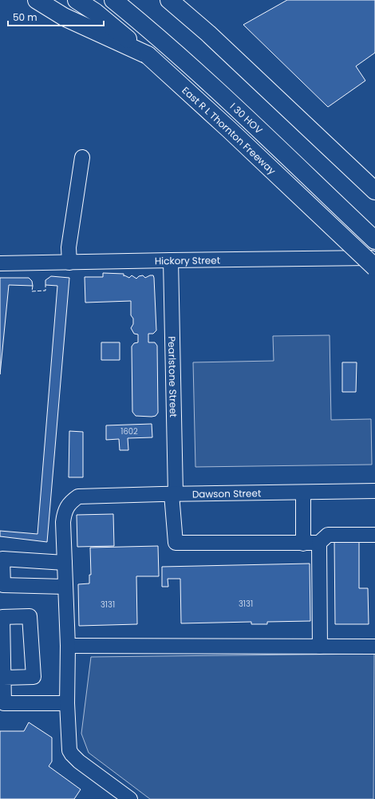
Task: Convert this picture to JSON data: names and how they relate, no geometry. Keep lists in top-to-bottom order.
{
  "streets": {
    "highway": ["I 30 HOV", "East R L Thornton Freeway"],
    "street": ["Hickory Street", "Pearlstone Street", "Dawson Street"]
  },
  "crossings": [
    ["Hickory Street", "Pearlstone Street"],
    ["Pearlstone Street", "Dawson Street"]
  ],
  "house_numbers": ["1602", "3131", "3131"],
  "scale_bar": "50 m"
}
